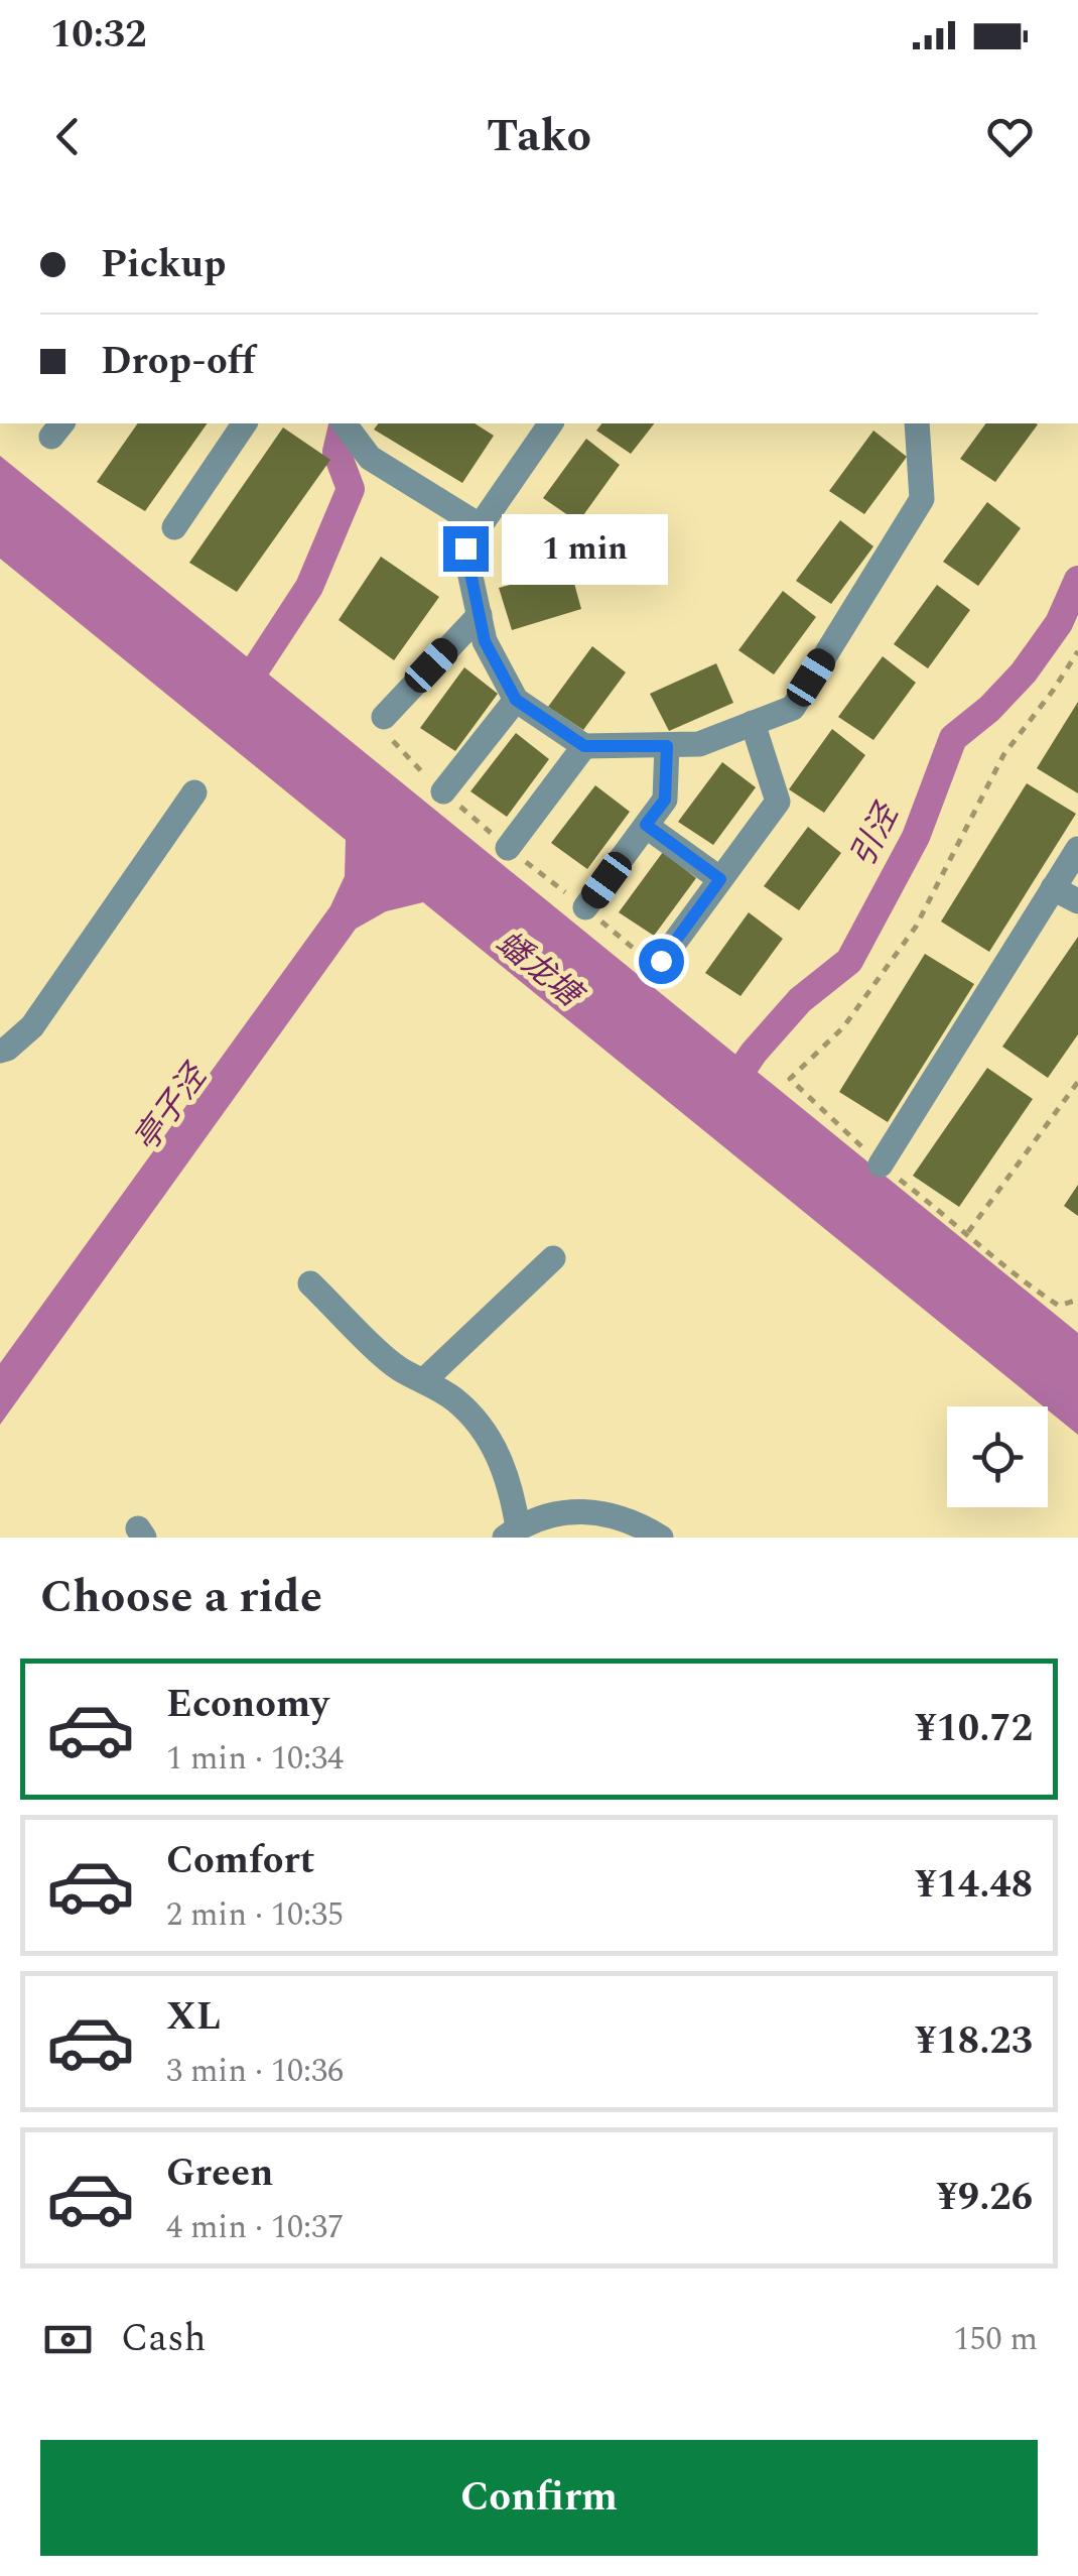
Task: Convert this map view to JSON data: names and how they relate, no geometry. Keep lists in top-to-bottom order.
{
  "water": ["引泾", "蟠龙塘", "亭子泾"],
  "page": {
    "status": "10:32",
    "header": "Tako",
    "banner": ["Pickup", "Drop-off"],
    "bubble": "1 min",
    "heading": "Choose a ride",
    "list": [
      {
        "name": "Economy",
        "note": "1 min · 10:34",
        "value": "¥10.72"
      },
      {
        "name": "Comfort",
        "note": "2 min · 10:35",
        "value": "¥14.48"
      },
      {
        "name": "XL",
        "note": "3 min · 10:36",
        "value": "¥18.23"
      },
      {
        "name": "Green",
        "note": "4 min · 10:37",
        "value": "¥9.26"
      }
    ],
    "pay": ["Cash", "150 m"],
    "buttons": "Confirm"
  }
}
